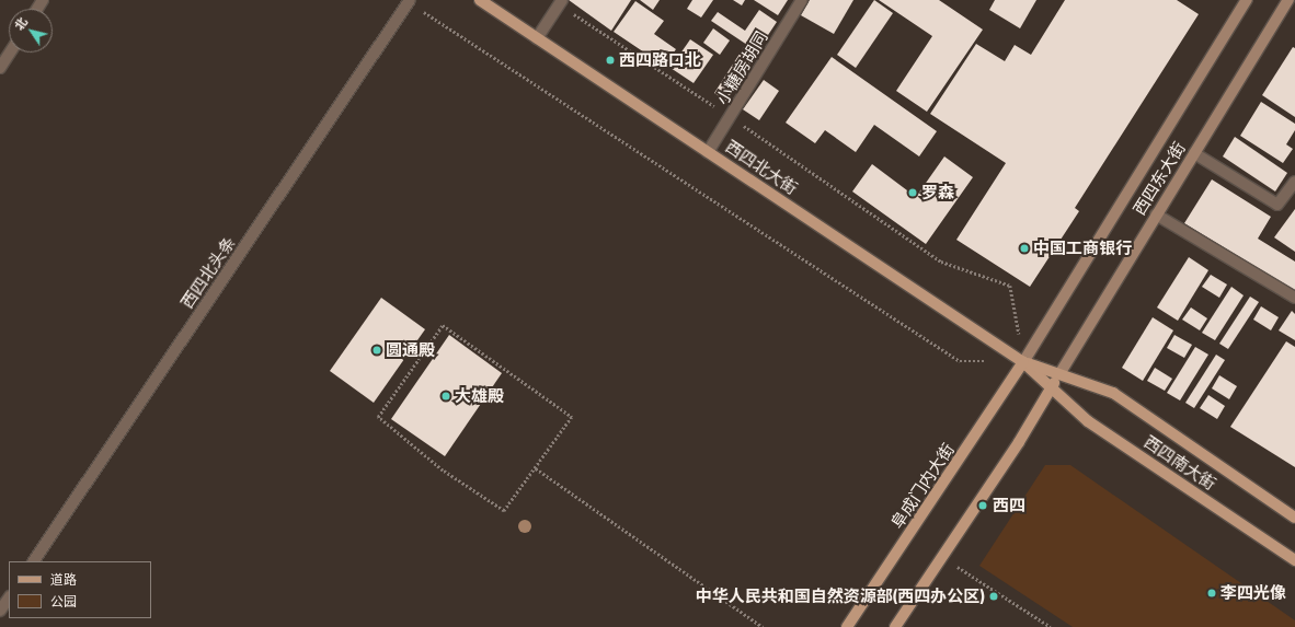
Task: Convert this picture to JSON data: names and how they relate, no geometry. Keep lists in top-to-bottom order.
{
  "streets": {
    "main road": [
      "西四北大街",
      "西四东大街",
      "西四南大街",
      "阜成门内大街"
    ],
    "street": ["小糖房胡同", "西四北头条"]
  },
  "crossings": [
    ["小糖房胡同", "西四北大街"],
    ["西四北大街", "西四东大街"],
    ["西四北大街", "西四南大街"],
    ["西四北大街", "阜成门内大街"],
    ["西四东大街", "西四南大街"],
    ["西四东大街", "阜成门内大街"],
    ["西四南大街", "阜成门内大街"]
  ],
  "places": [
    "西四路口北",
    "罗森",
    "中国工商银行",
    "圆通殿",
    "大雄殿",
    "西四",
    "李四光像",
    "中华人民共和国自然资源部(西四办公区)"
  ],
  "legend": ["道路", "公园"],
  "north": "top left"
}
